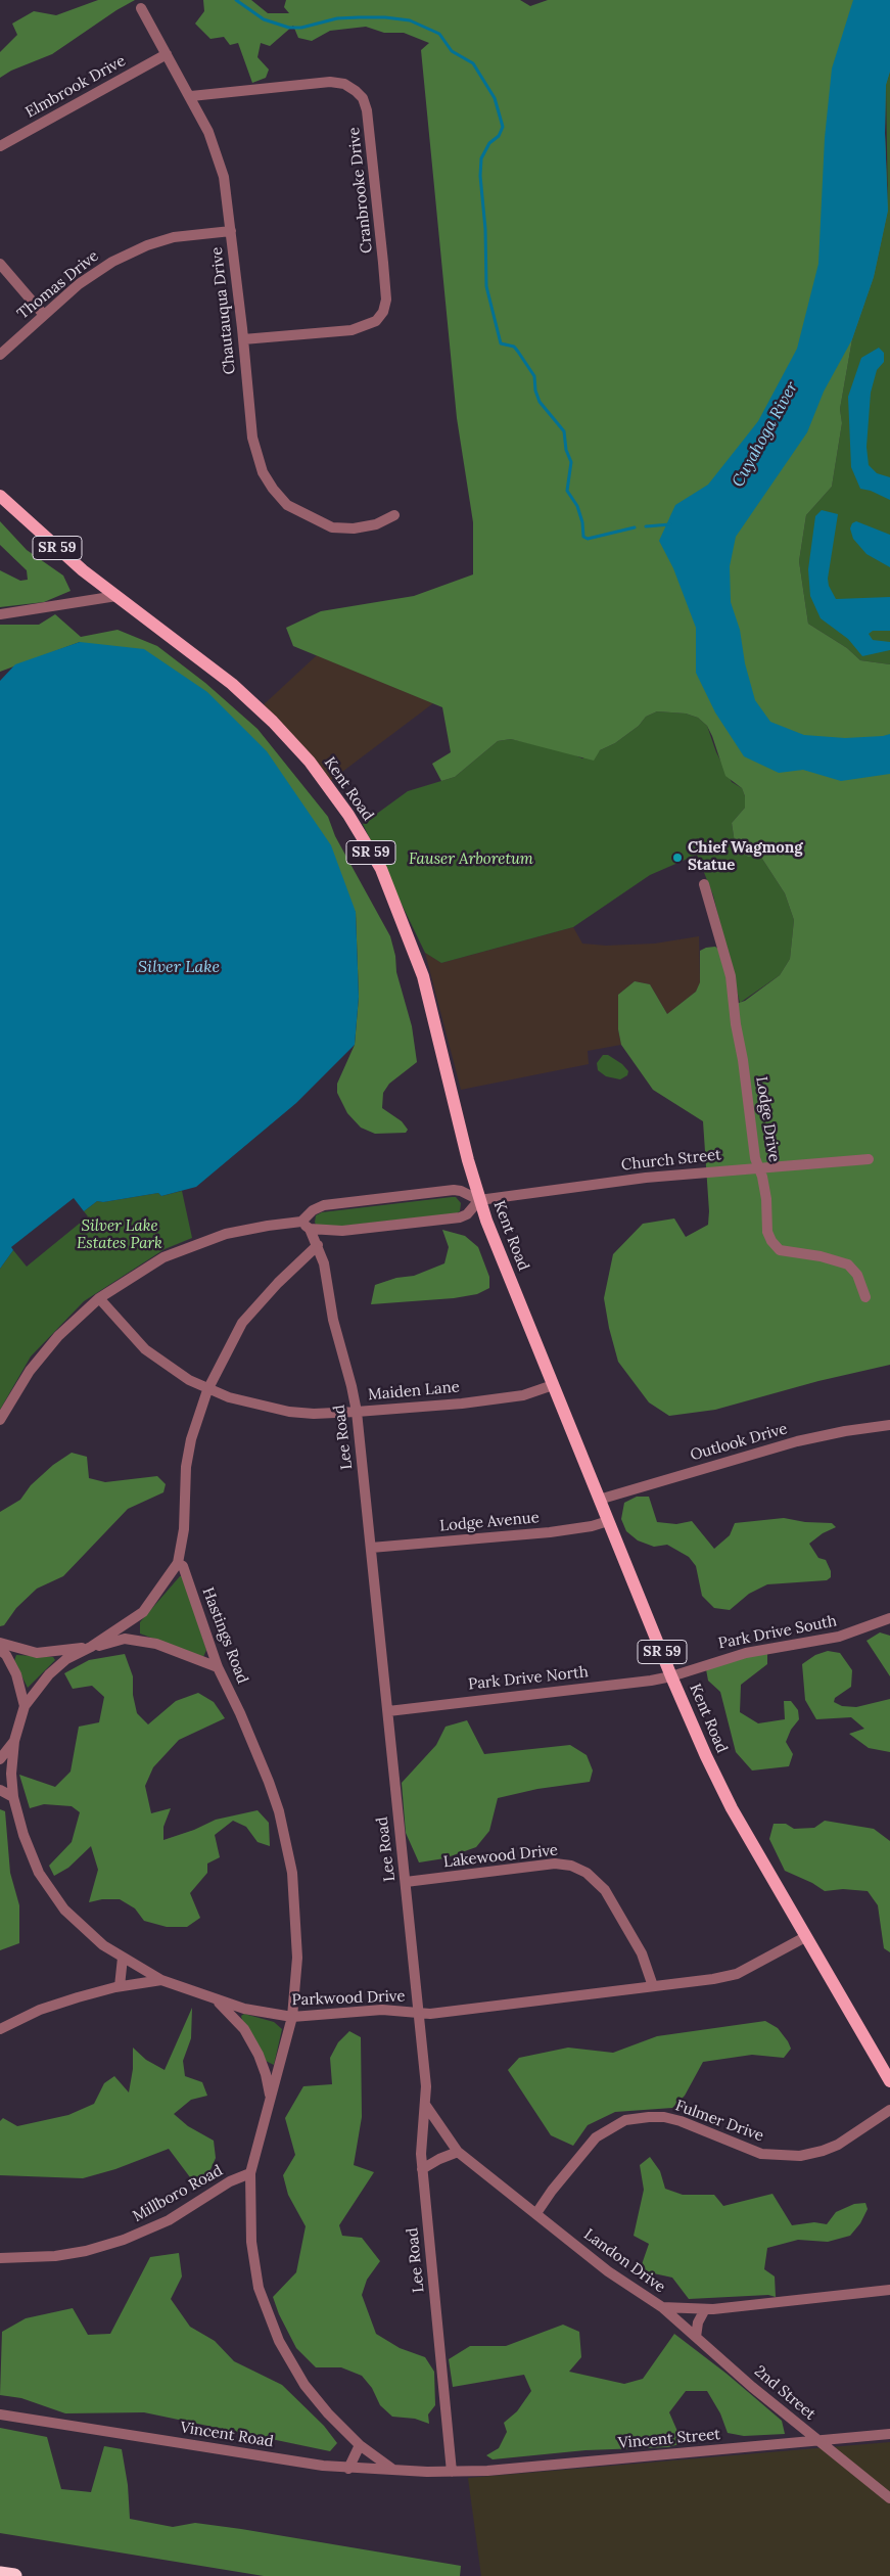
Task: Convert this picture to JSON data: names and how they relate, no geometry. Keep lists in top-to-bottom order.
{
  "streets": {
    "main road": ["SR 59", "Kent Road"],
    "street": [
      "Elmbrook Drive",
      "Cranbrooke Drive",
      "Thomas Drive",
      "Chautauqua Drive",
      "Lodge Drive",
      "Church Street",
      "Maiden Lane",
      "Lee Road",
      "Outlook Drive",
      "Lodge Avenue",
      "Park Drive South",
      "Hastings Road",
      "Park Drive North",
      "Lakewood Drive",
      "Parkwood Drive",
      "Fulmer Drive",
      "Millboro Road",
      "Landon Drive",
      "2nd Street",
      "Vincent Road",
      "Vincent Street"
    ]
  },
  "crossings": [
    ["Elmbrook Drive", "Chautauqua Drive"],
    ["Cranbrooke Drive", "Chautauqua Drive"],
    ["Thomas Drive", "Chautauqua Drive"],
    ["Kent Road", "Church Street"],
    ["Kent Road", "Maiden Lane"],
    ["Kent Road", "Outlook Drive"],
    ["Kent Road", "Lodge Avenue"],
    ["Kent Road", "Park Drive South"],
    ["Kent Road", "Park Drive North"],
    ["Kent Road", "Parkwood Drive"],
    ["Lodge Drive", "Church Street"],
    ["Maiden Lane", "Lee Road"],
    ["Lee Road", "Lodge Avenue"],
    ["Lee Road", "Park Drive North"],
    ["Lee Road", "Lakewood Drive"],
    ["Lee Road", "Parkwood Drive"],
    ["Lee Road", "Landon Drive"],
    ["Lee Road", "Vincent Road"],
    ["Lee Road", "Vincent Street"],
    ["Park Drive South", "Park Drive North"],
    ["Hastings Road", "Parkwood Drive"],
    ["Hastings Road", "Millboro Road"],
    ["Hastings Road", "Vincent Road"],
    ["Lakewood Drive", "Parkwood Drive"],
    ["Fulmer Drive", "Landon Drive"],
    ["Landon Drive", "2nd Street"],
    ["2nd Street", "Vincent Street"],
    ["Vincent Road", "Vincent Street"]
  ],
  "water": ["Cuyahoga River", "Silver Lake"],
  "parks": ["Fauser Arboretum", "Silver Lake Estates Park"],
  "places": ["Chief Wagmong Statue"]
}
